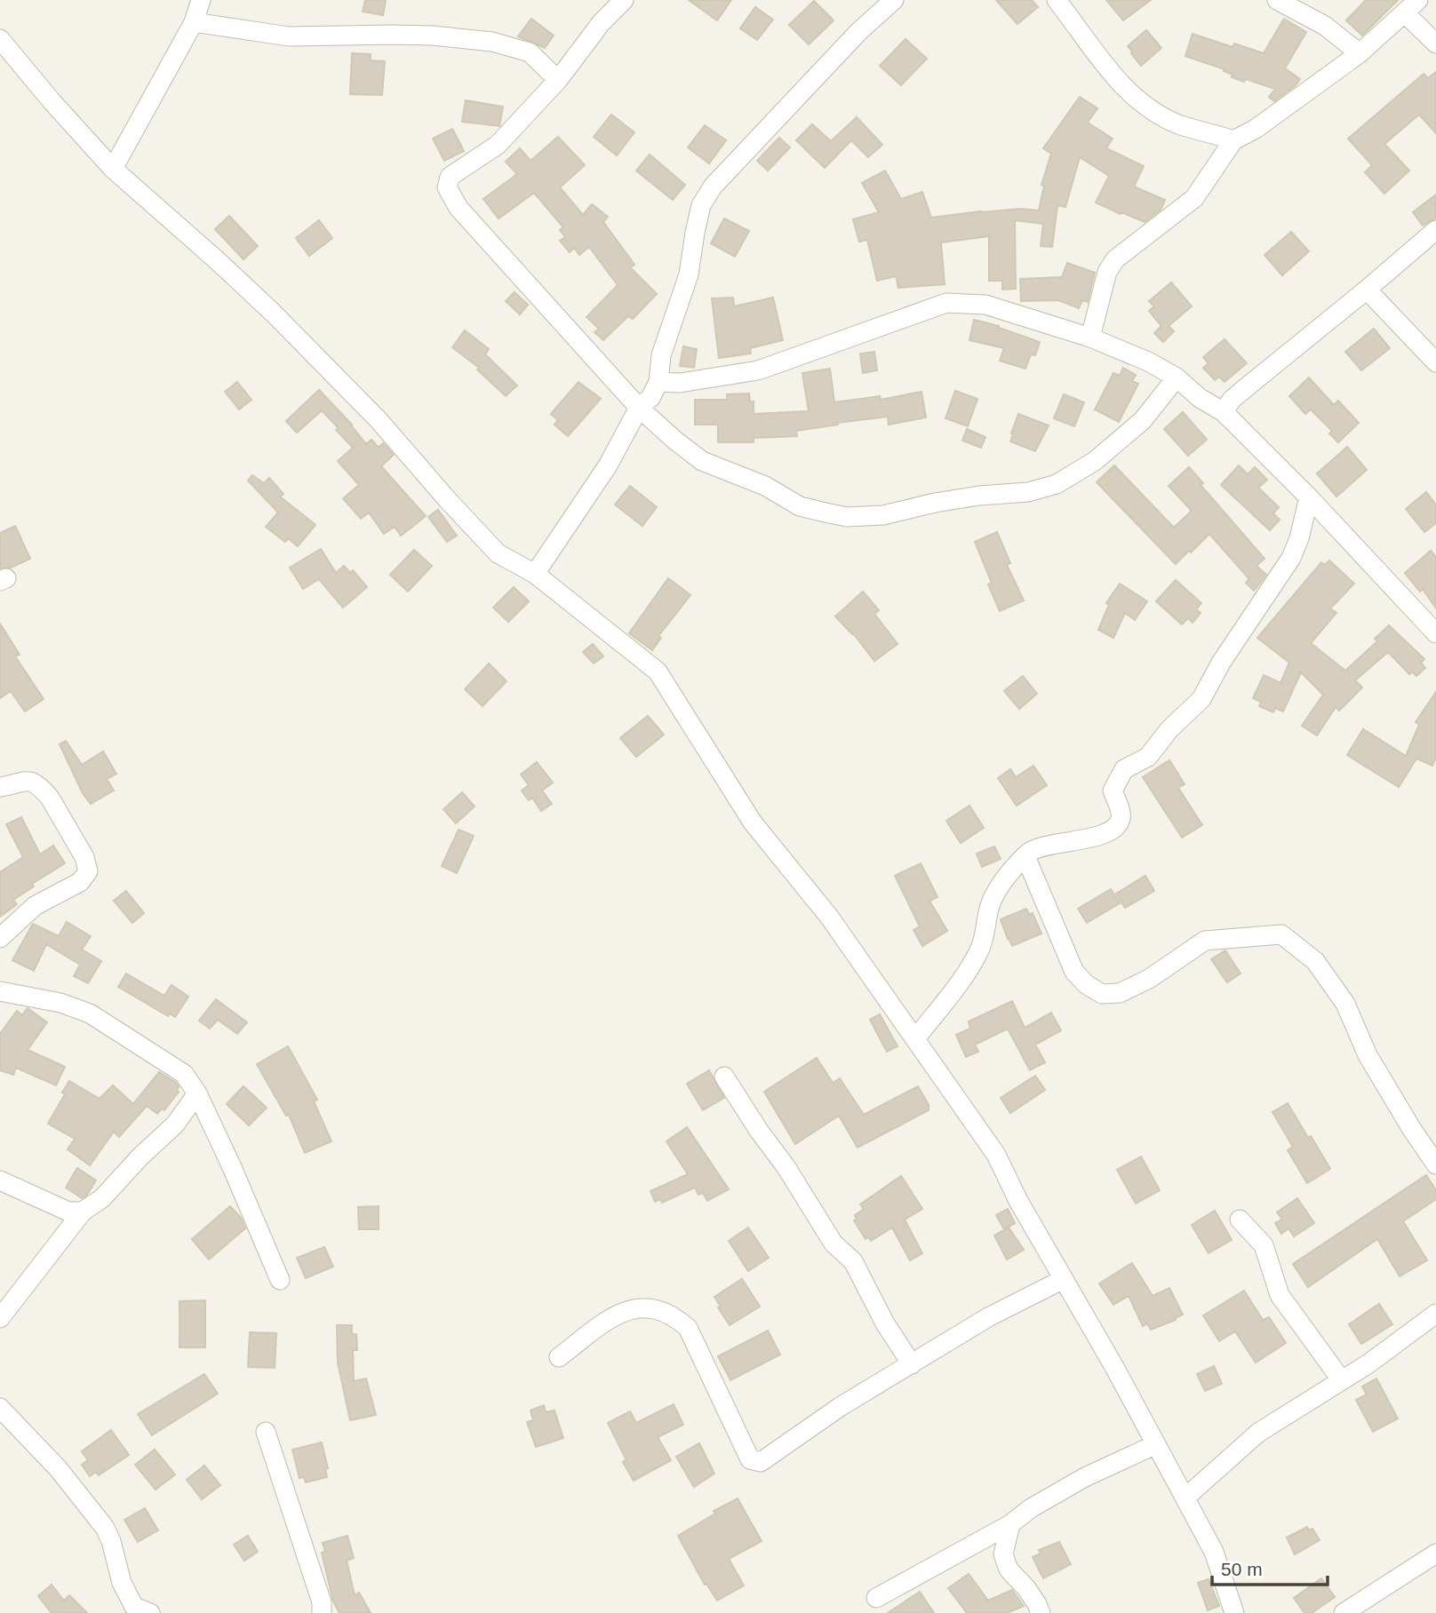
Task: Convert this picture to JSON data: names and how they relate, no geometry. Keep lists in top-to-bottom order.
{
  "scale_bar": "50 m"
}
